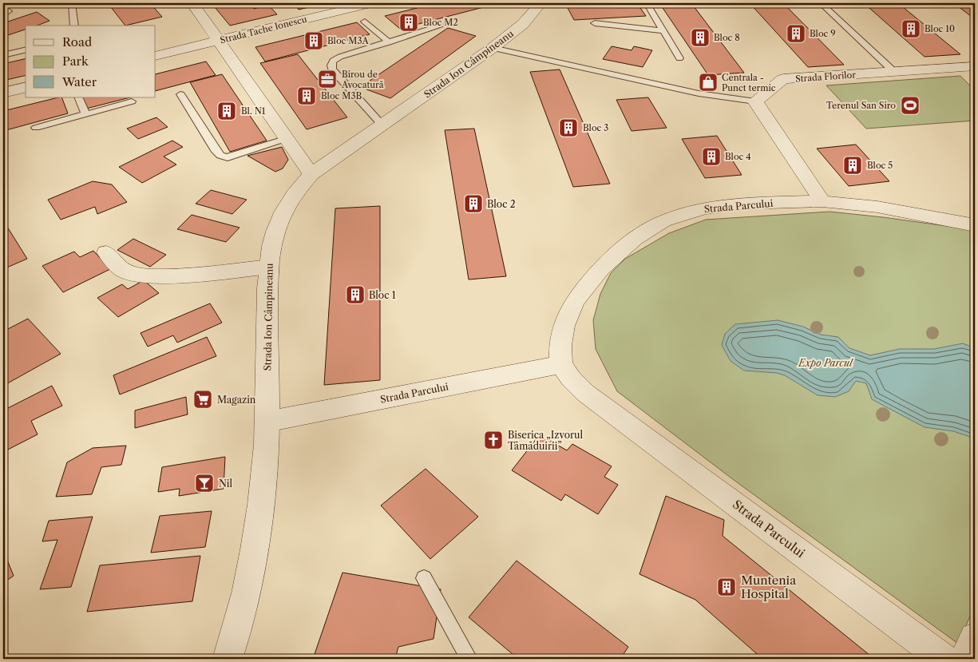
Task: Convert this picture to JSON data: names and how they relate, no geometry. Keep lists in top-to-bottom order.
{
  "streets": {
    "street": [
      "Strada Tache Ionescu",
      "Strada Ion Câmpineanu",
      "Strada Florilor",
      "Strada Parcului"
    ]
  },
  "crossings": [
    ["Strada Ion Câmpineanu", "Strada Parcului"]
  ],
  "parks": ["Expo Parcul"],
  "places": {
    "building": [
      "Bloc M2",
      "Bloc 10",
      "Bloc 9",
      "Bloc 8",
      "Bloc M3A",
      "Bloc M3B",
      "Bl. N1",
      "Bloc 3",
      "Bloc 4",
      "Bloc 5",
      "Bloc 2",
      "Bloc 1",
      "Muntenia Hospital"
    ],
    "office": ["Birou de Avocatură"],
    "shop": ["Centrala - Punct termic"],
    "sports": ["Terenul San Siro"],
    "supermarket": ["Magazin"],
    "church": ["Biserica „Izvorul Tămăduirii”"],
    "bar": ["Nil"]
  },
  "legend": ["Road", "Park", "Water"]
}
